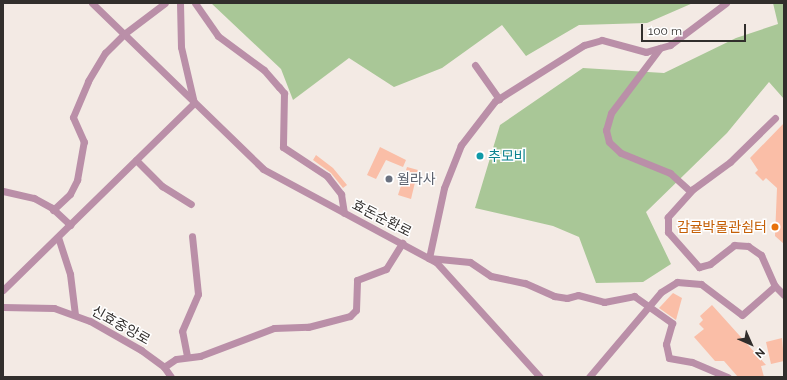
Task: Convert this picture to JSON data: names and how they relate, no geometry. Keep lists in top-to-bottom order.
{
  "streets": {
    "street": ["효돈순환로", "신효중앙로"]
  },
  "places": ["추모비", "월라사", "감귤박물관쉼터"],
  "scale_bar": "100 m",
  "north": "bottom right"
}
